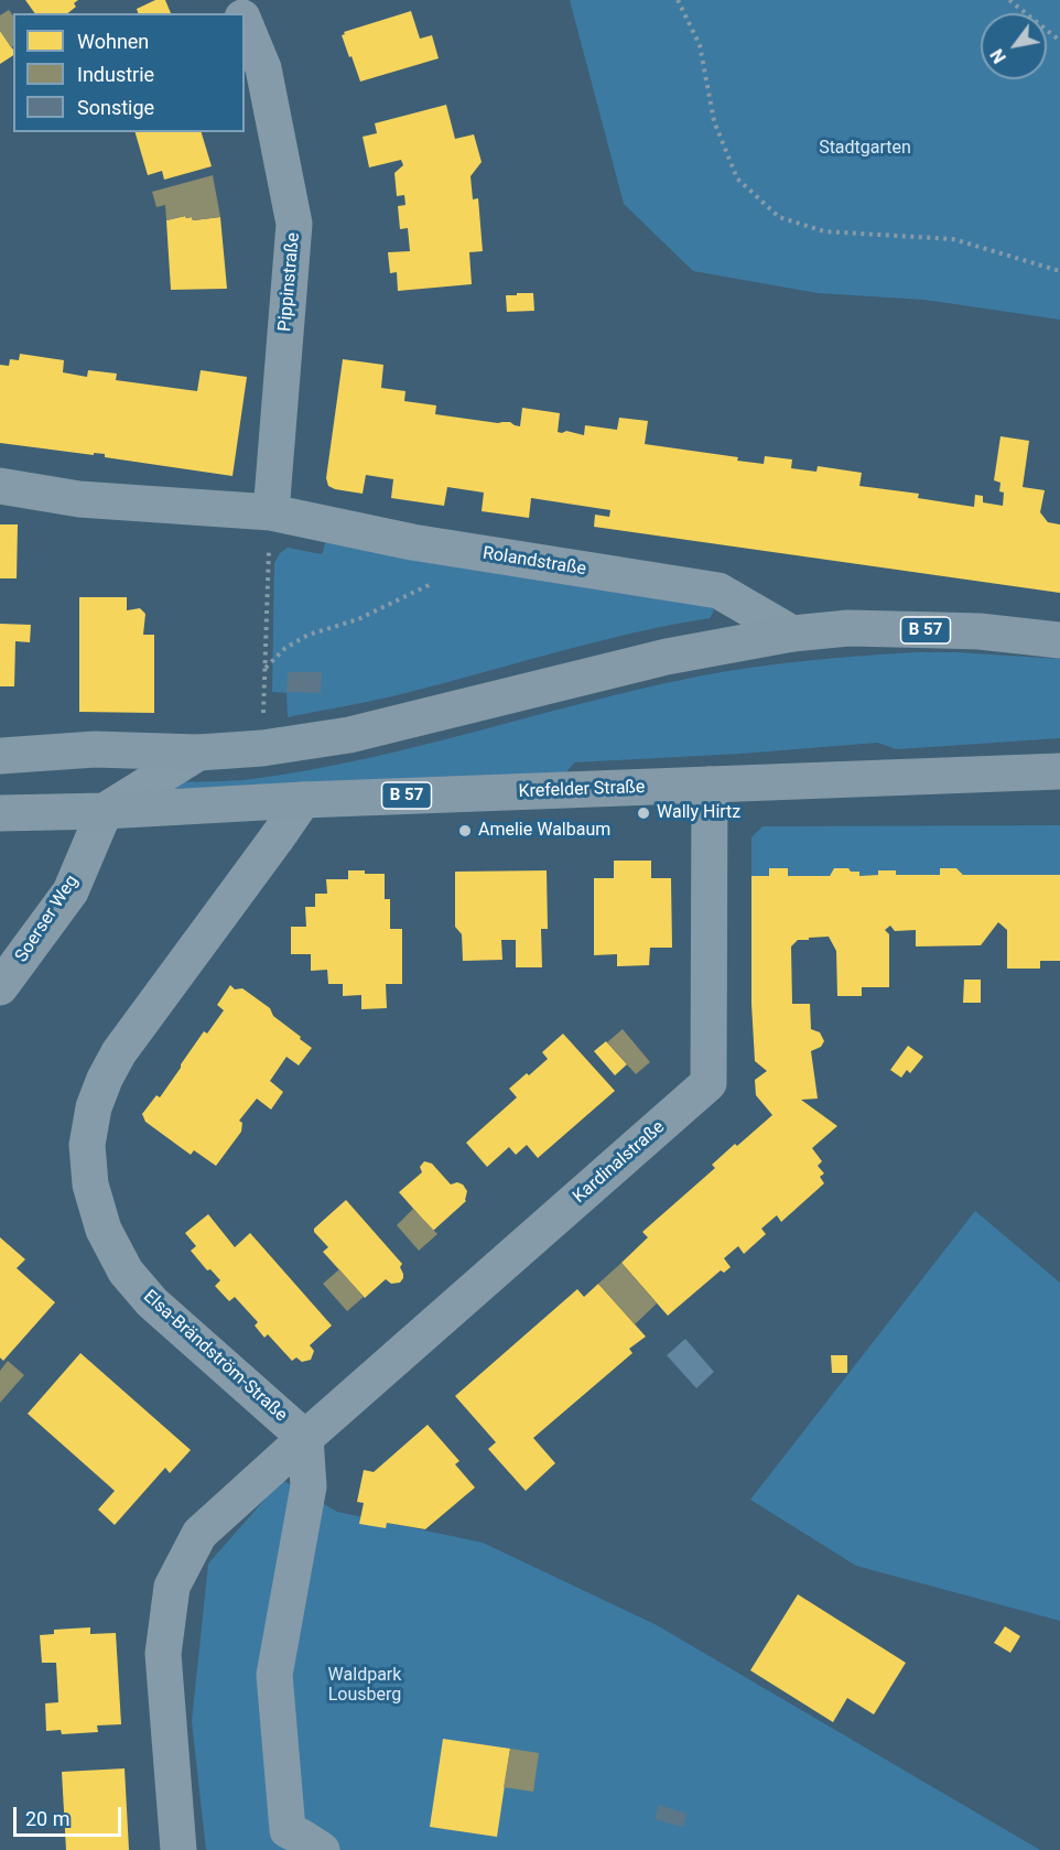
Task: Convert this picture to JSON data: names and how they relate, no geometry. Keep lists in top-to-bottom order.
{
  "streets": {
    "main road": ["B 57", "Krefelder Straße"],
    "street": [
      "Pippinstraße",
      "Rolandstraße",
      "Soerser Weg",
      "Kardinalstraße",
      "Elsa-Brändström-Straße"
    ]
  },
  "crossings": [
    ["Pippinstraße", "Rolandstraße"],
    ["Rolandstraße", "B 57"],
    ["Krefelder Straße", "Soerser Weg"],
    ["Krefelder Straße", "Kardinalstraße"],
    ["Krefelder Straße", "Elsa-Brändström-Straße"],
    ["Kardinalstraße", "Elsa-Brändström-Straße"]
  ],
  "parks": ["Stadtgarten", "Waldpark Lousberg"],
  "places": ["Wally Hirtz", "Amelie Walbaum"],
  "legend": ["Wohnen", "Industrie", "Sonstige"],
  "scale_bar": "20 m",
  "north": "bottom left"
}
